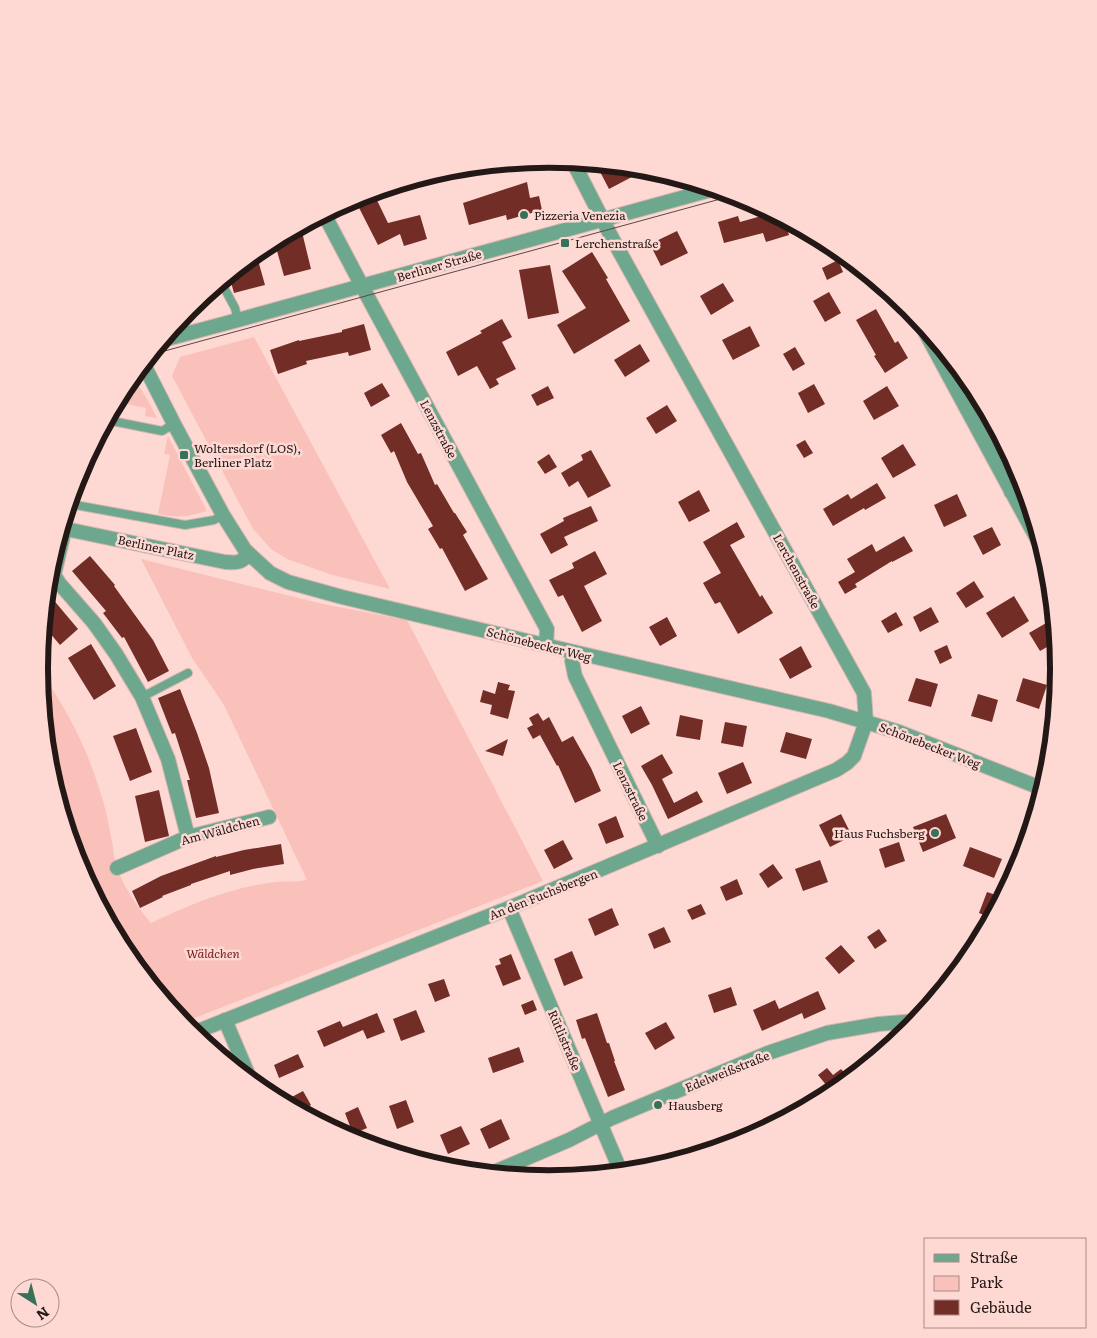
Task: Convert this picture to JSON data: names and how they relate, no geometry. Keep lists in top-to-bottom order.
{
  "streets": {
    "street": [
      "Berliner Straße",
      "Lenzstraße",
      "Berliner Platz",
      "Lerchenstraße",
      "Schönebecker Weg",
      "Am Wäldchen",
      "An den Fuchsbergen",
      "Rütlistraße",
      "Edelweißstraße"
    ]
  },
  "crossings": [
    ["Berliner Straße", "Lenzstraße"],
    ["Berliner Straße", "Lerchenstraße"],
    ["Lenzstraße", "Schönebecker Weg"],
    ["Lenzstraße", "An den Fuchsbergen"],
    ["Berliner Platz", "Schönebecker Weg"],
    ["Lerchenstraße", "Schönebecker Weg"],
    ["Lerchenstraße", "An den Fuchsbergen"],
    ["Schönebecker Weg", "An den Fuchsbergen"],
    ["An den Fuchsbergen", "Rütlistraße"],
    ["Rütlistraße", "Edelweißstraße"]
  ],
  "parks": ["Wäldchen"],
  "places": {
    "other": ["Pizzeria Venezia", "Haus Fuchsberg", "Hausberg"],
    "transit": ["Lerchenstraße", "Woltersdorf (LOS), Berliner Platz"]
  },
  "legend": ["Straße", "Park", "Gebäude"],
  "north": "bottom right"
}
